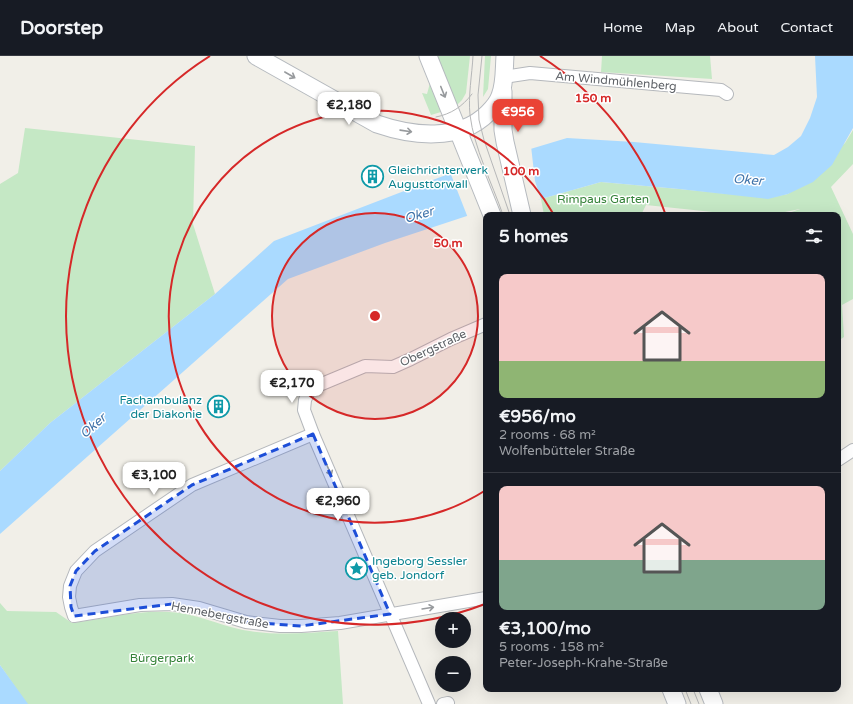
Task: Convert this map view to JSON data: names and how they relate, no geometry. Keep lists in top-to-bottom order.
{
  "streets": {
    "street": ["Am Windmühlenberg", "Obergstraße", "Hennebergstraße"]
  },
  "crossings": [
    ["Obergstraße", "Hennebergstraße"]
  ],
  "water": ["Oker"],
  "parks": ["Rimpaus Garten", "Bürgerpark"],
  "places": {
    "building": ["Gleichrichterwerk Augusttorwall", "Fachambulanz der Diakonie"],
    "place": ["Ingeborg Sessler geb. Jondorf"]
  },
  "page": {
    "header": "Doorstep",
    "nav": [
      "Home",
      "Map",
      "About",
      "Contact"
    ],
    "price": [
      "€2,180",
      "€956",
      "€2,170",
      "€3,100",
      "€2,960"
    ],
    "heading": "5 homes",
    "list": [
      {
        "name": "€956/mo",
        "note": "2 rooms · 68 m² · Wolfenbütteler Straße"
      },
      {
        "name": "€3,100/mo",
        "note": "5 rooms · 158 m² · Peter-Joseph-Krahe-Straße"
      }
    ],
    "map_buttons": ["+", "−"]
  },
  "rings": ["150 m", "100 m", "50 m"]
}
